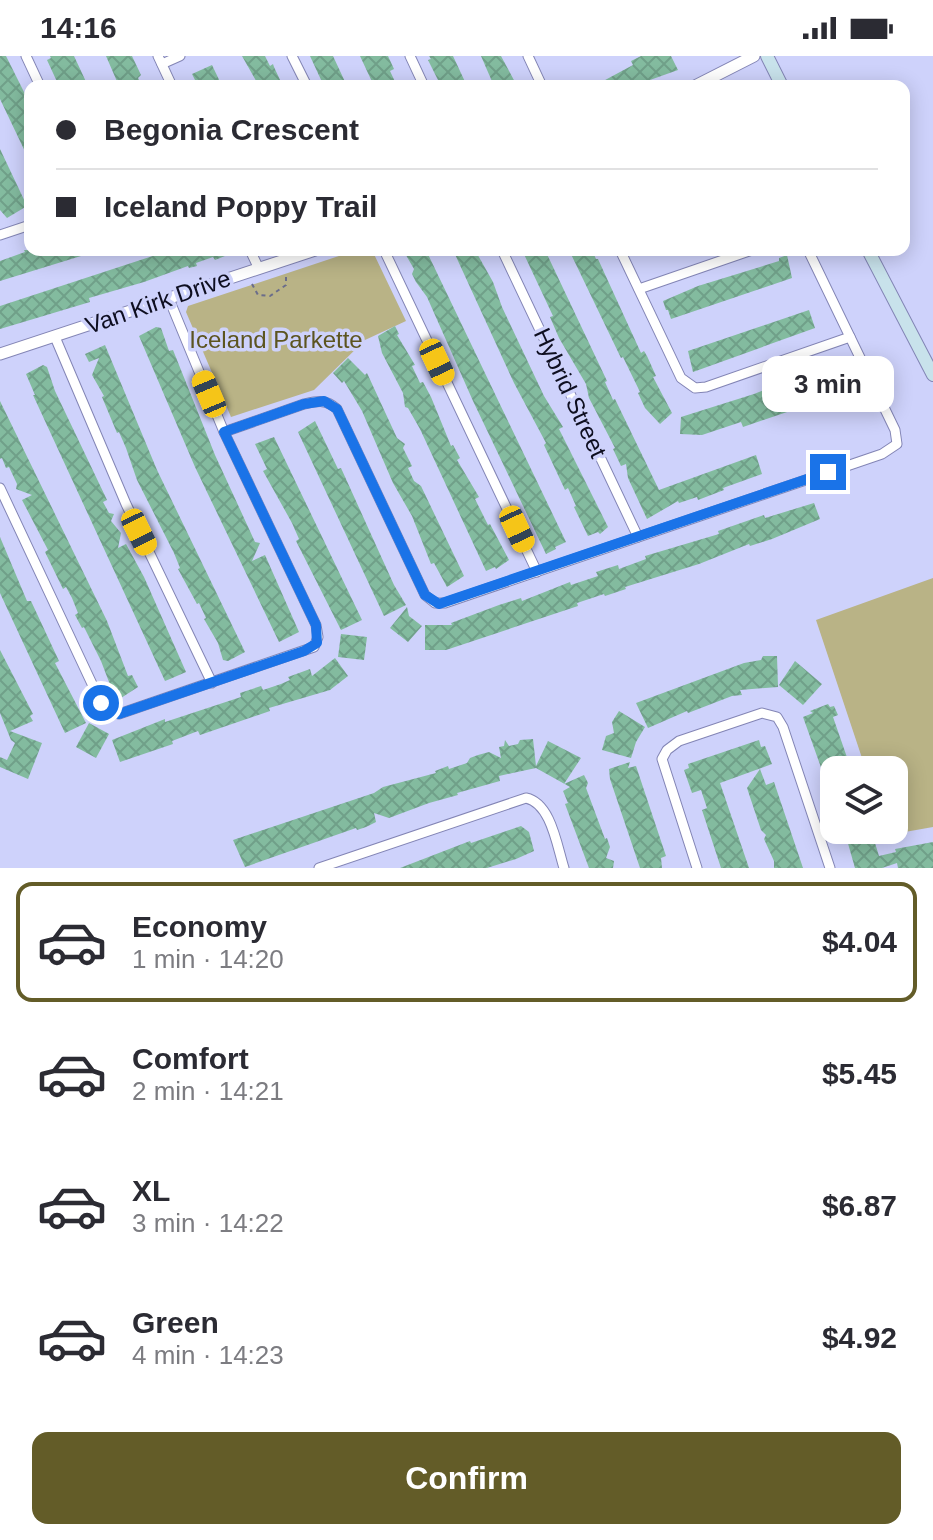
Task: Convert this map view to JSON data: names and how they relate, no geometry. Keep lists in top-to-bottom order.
{
  "streets": {
    "street": ["Van Kirk Drive", "Hybrid Street"]
  },
  "parks": ["Iceland Parkette"],
  "page": {
    "status": "14:16",
    "banner": ["Begonia Crescent", "Iceland Poppy Trail"],
    "bubble": "3 min",
    "list": [
      {
        "name": "Economy",
        "note": "1 min · 14:20",
        "value": "$4.04"
      },
      {
        "name": "Comfort",
        "note": "2 min · 14:21",
        "value": "$5.45"
      },
      {
        "name": "XL",
        "note": "3 min · 14:22",
        "value": "$6.87"
      },
      {
        "name": "Green",
        "note": "4 min · 14:23",
        "value": "$4.92"
      }
    ],
    "buttons": "Confirm"
  }
}
